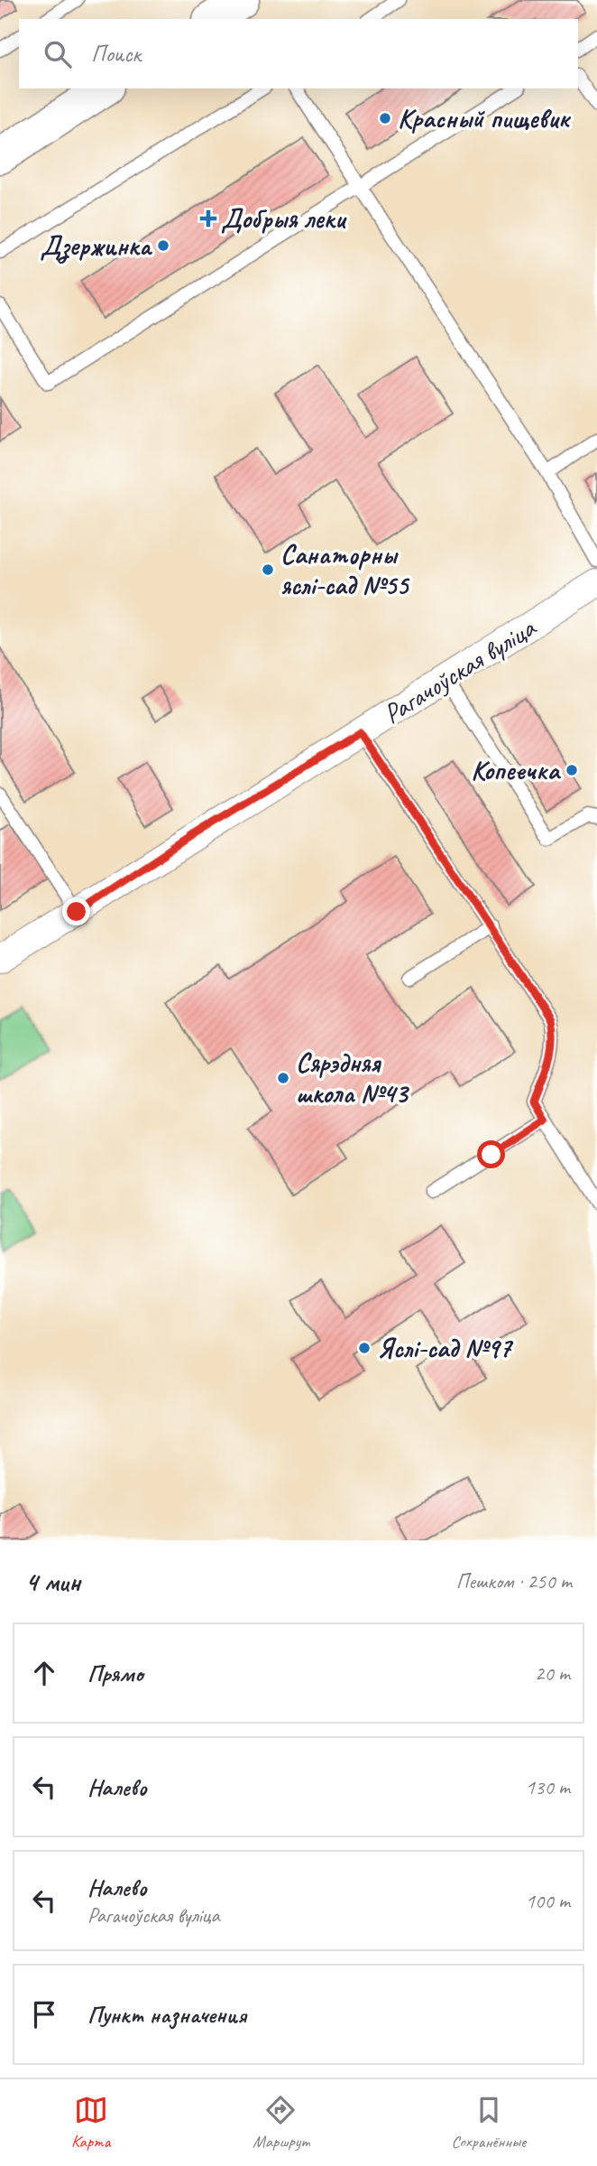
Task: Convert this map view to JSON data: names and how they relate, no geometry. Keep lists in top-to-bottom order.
{
  "streets": {
    "street": ["Рагачоўская вуліца"]
  },
  "places": {
    "other": [
      "Красный пищевик",
      "Дзержинка",
      "Санаторны яслі-сад №55",
      "Копеечка",
      "Сярэдняя школа №43",
      "Яслі-сад №97"
    ],
    "health": ["Добрыя леки"]
  },
  "page": {
    "search": "Поиск",
    "heading": ["4 мин", "Пешком · 250 m"],
    "list": [
      ["Прямо", "20 m"],
      ["Налево", "130 m"],
      ["Налево", "Рагачоўская вуліца", "100 m"],
      "Пункт назначения"
    ],
    "nav": ["Карта", "Маршрут", "Сохранённые"]
  }
}
